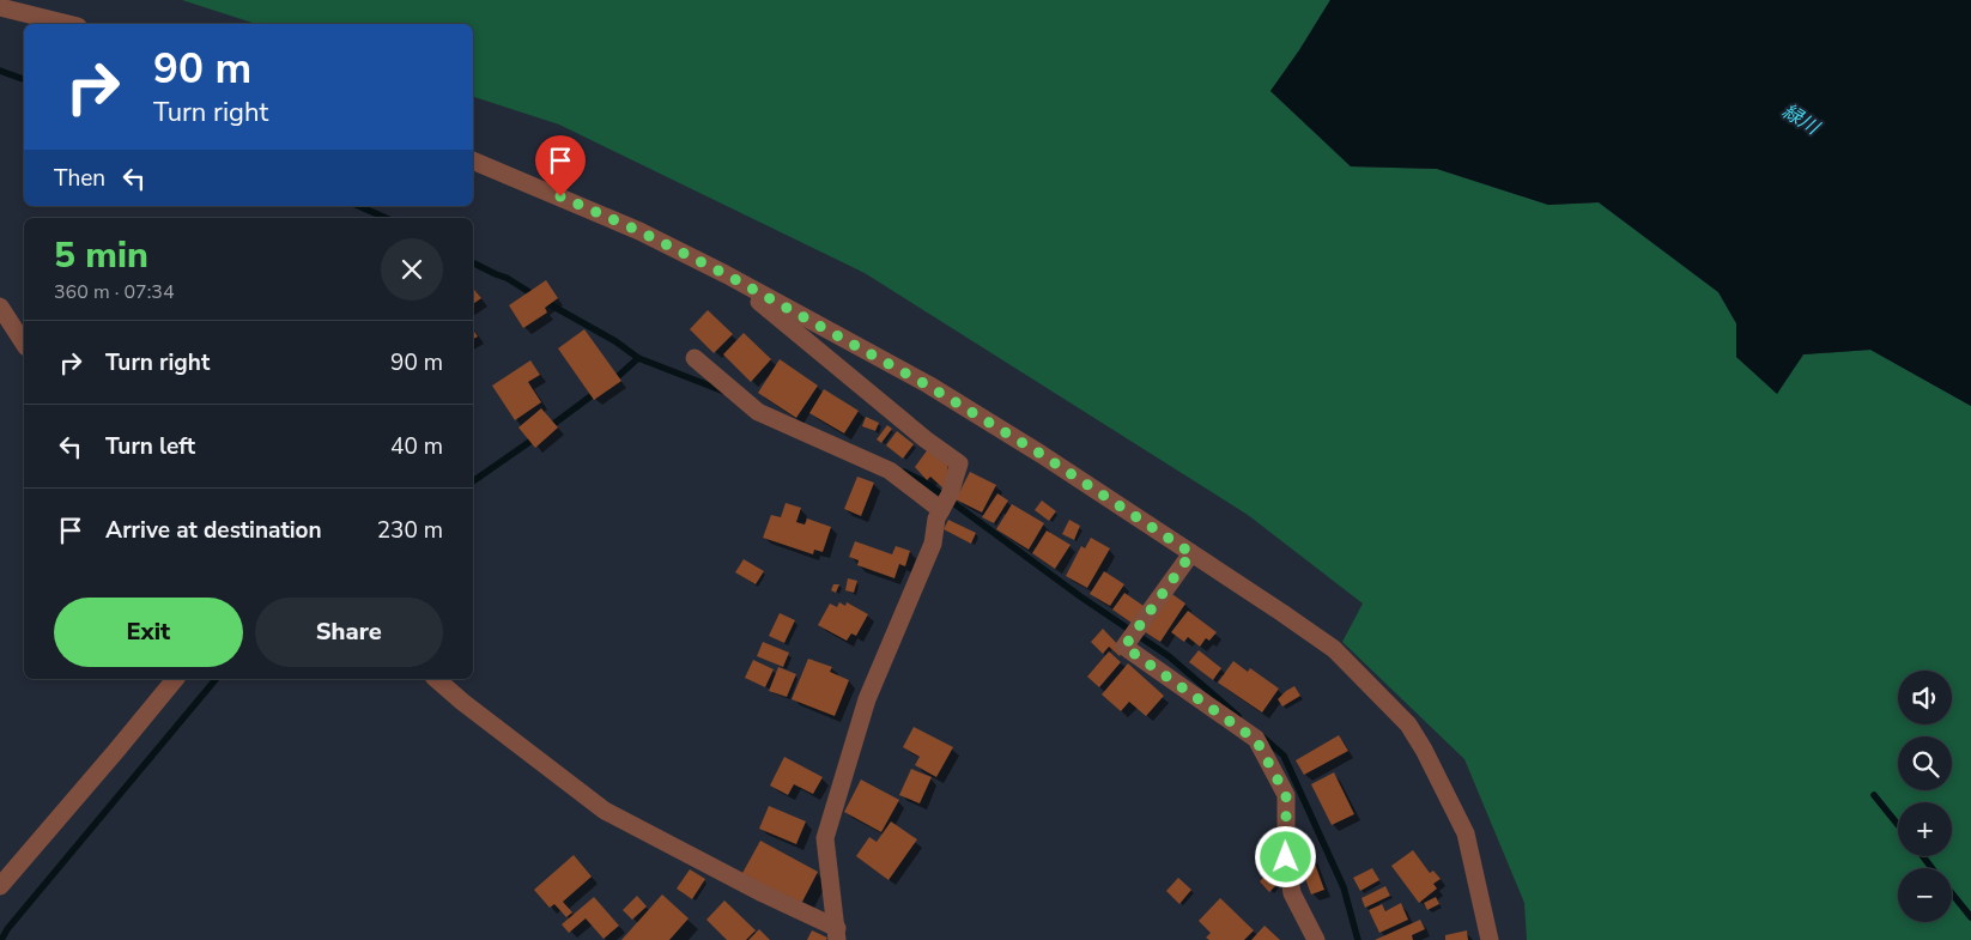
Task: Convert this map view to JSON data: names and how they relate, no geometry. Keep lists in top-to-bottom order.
{
  "water": ["緑川"],
  "page": {
    "turn": ["90 m", "Turn right"],
    "then": "Then",
    "heading": ["5 min", "360 m · 07:34"],
    "list": [
      {
        "name": "Turn right",
        "value": "90 m"
      },
      {
        "name": "Turn left",
        "value": "40 m"
      },
      {
        "name": "Arrive at destination",
        "value": "230 m"
      }
    ],
    "buttons": ["Exit", "Share"],
    "map_buttons": ["+", "−"]
  }
}
